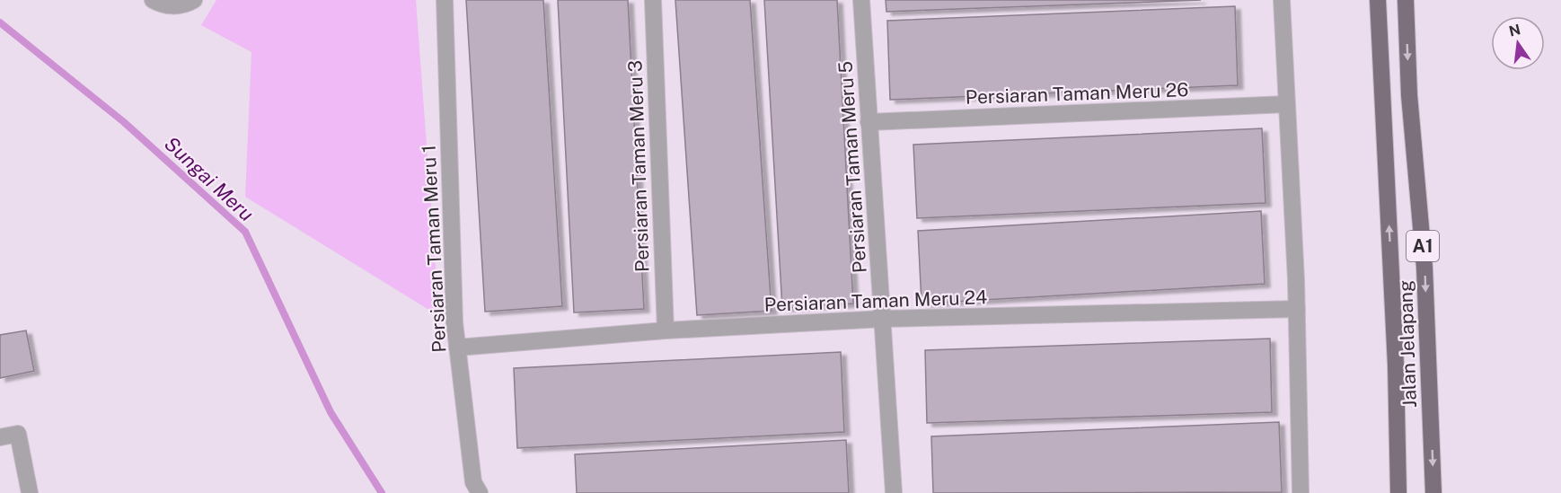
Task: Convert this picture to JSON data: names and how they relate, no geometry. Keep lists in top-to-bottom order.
{
  "streets": {
    "main road": ["A1", "Jalan Jelapang"],
    "street": [
      "Persiaran Taman Meru 26",
      "Persiaran Taman Meru 3",
      "Persiaran Taman Meru 5",
      "Persiaran Taman Meru 1",
      "Persiaran Taman Meru 24"
    ]
  },
  "crossings": [
    ["Persiaran Taman Meru 26", "Persiaran Taman Meru 5"],
    ["Persiaran Taman Meru 3", "Persiaran Taman Meru 24"],
    ["Persiaran Taman Meru 5", "Persiaran Taman Meru 24"],
    ["Persiaran Taman Meru 1", "Persiaran Taman Meru 24"]
  ],
  "water": ["Sungai Meru"],
  "north": "top"
}
